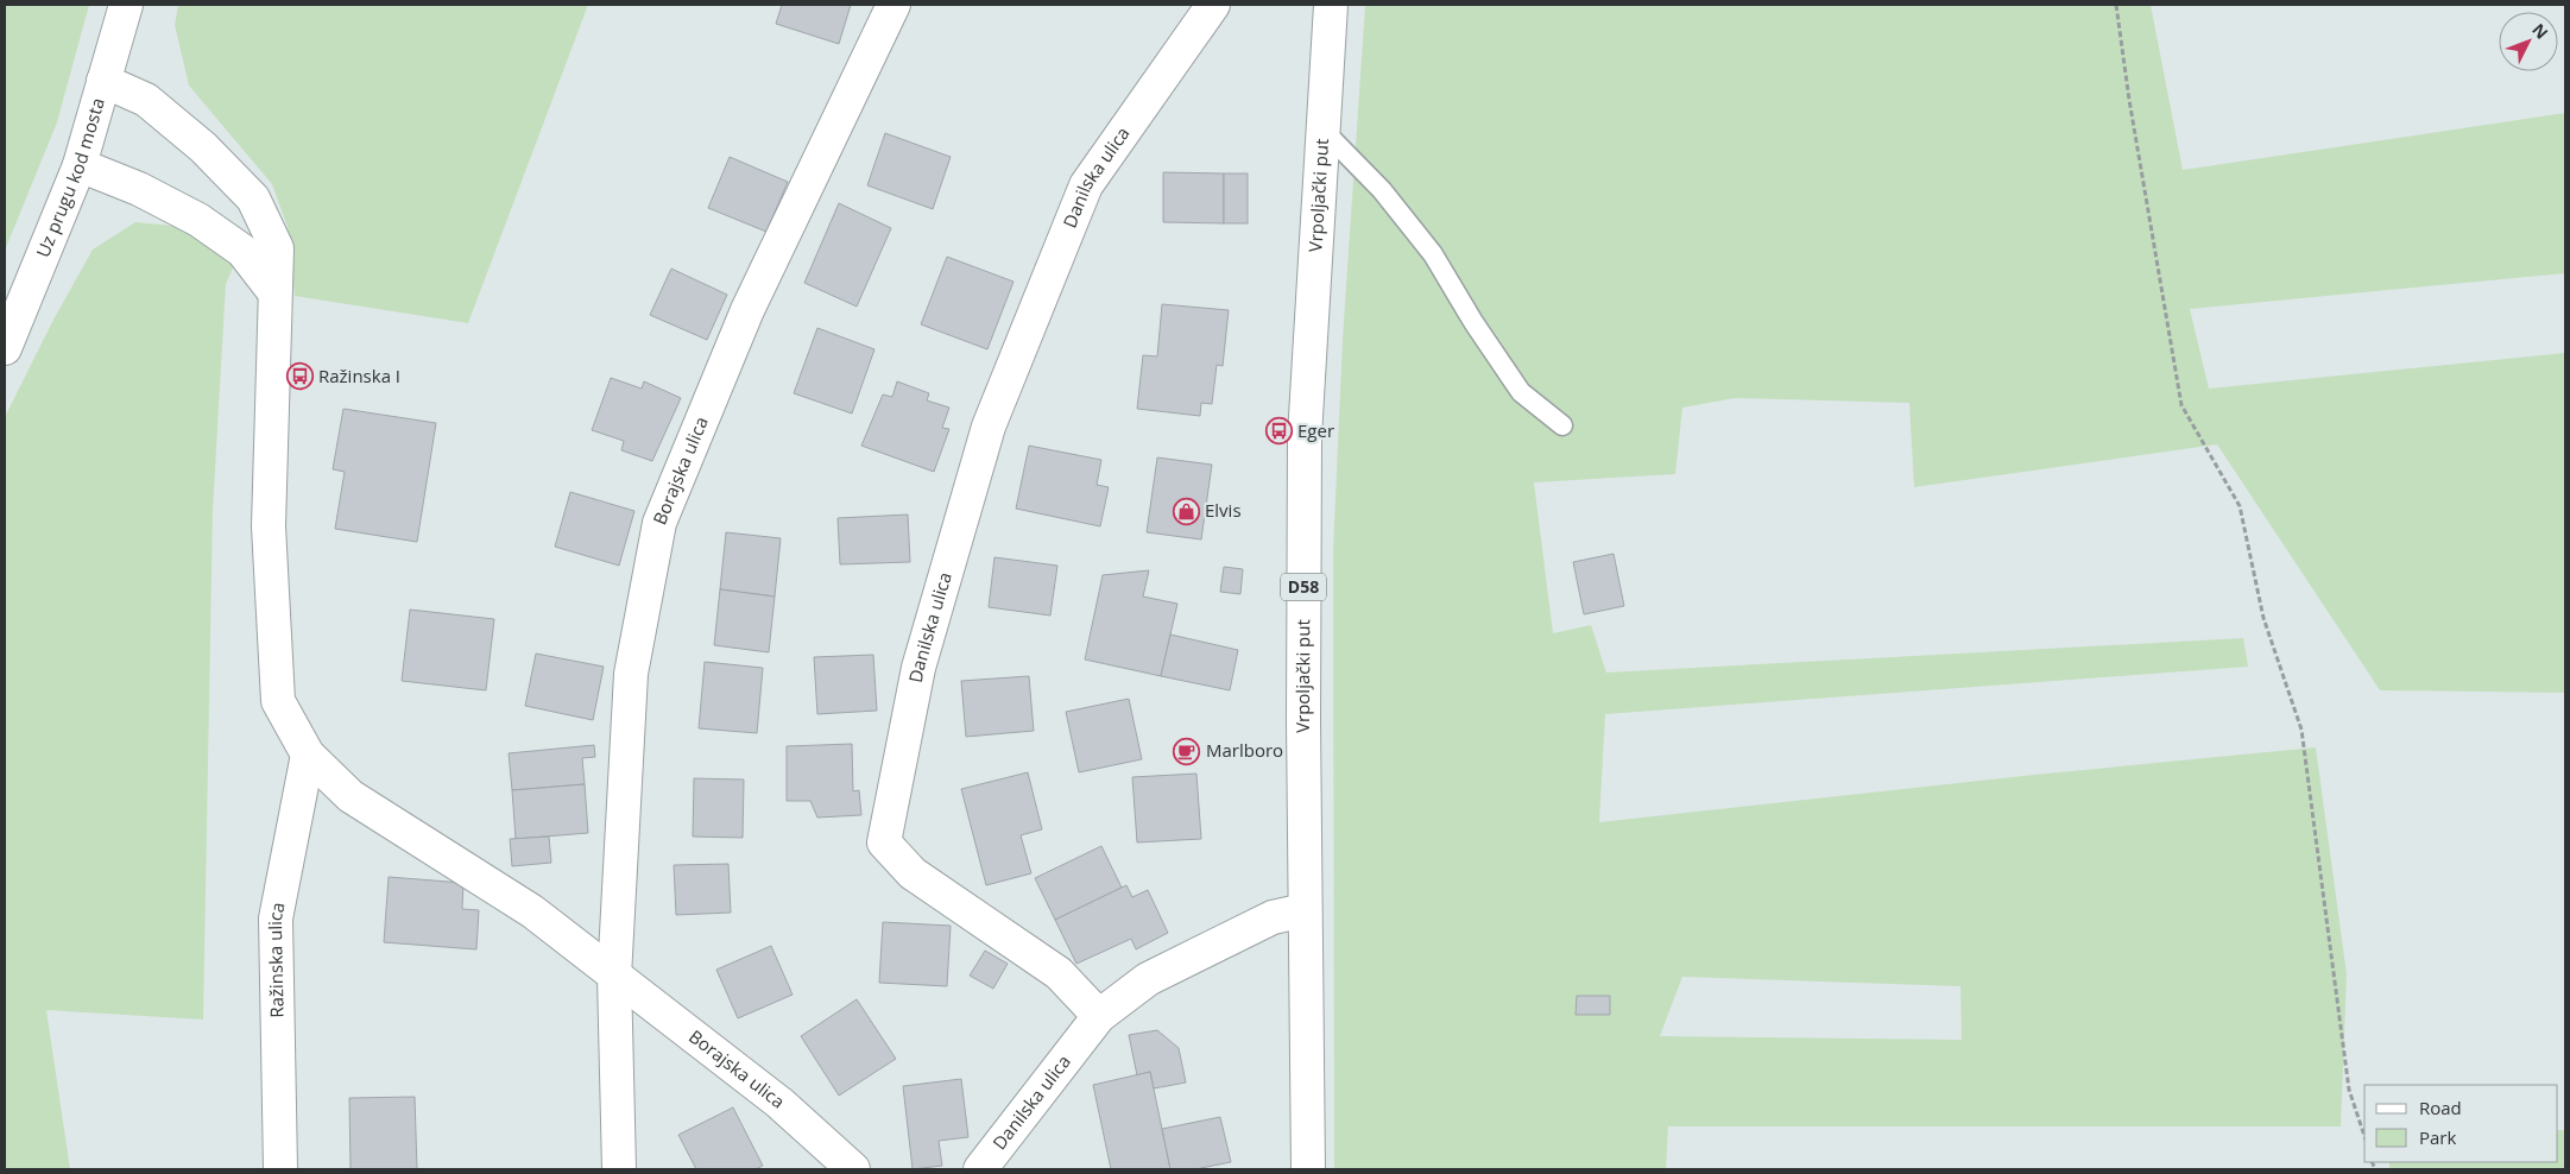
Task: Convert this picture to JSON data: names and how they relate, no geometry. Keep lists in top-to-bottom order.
{
  "streets": {
    "street": [
      "Uz prugu kod mosta",
      "Danilska ulica",
      "Vrpoljački put",
      "Borajska ulica",
      "D58",
      "Ražinska ulica"
    ]
  },
  "places": {
    "bus stop": ["Ražinska I", "Eger"],
    "shop": ["Elvis"],
    "cafe": ["Marlboro"]
  },
  "legend": ["Road", "Park"],
  "north": "top right"
}
